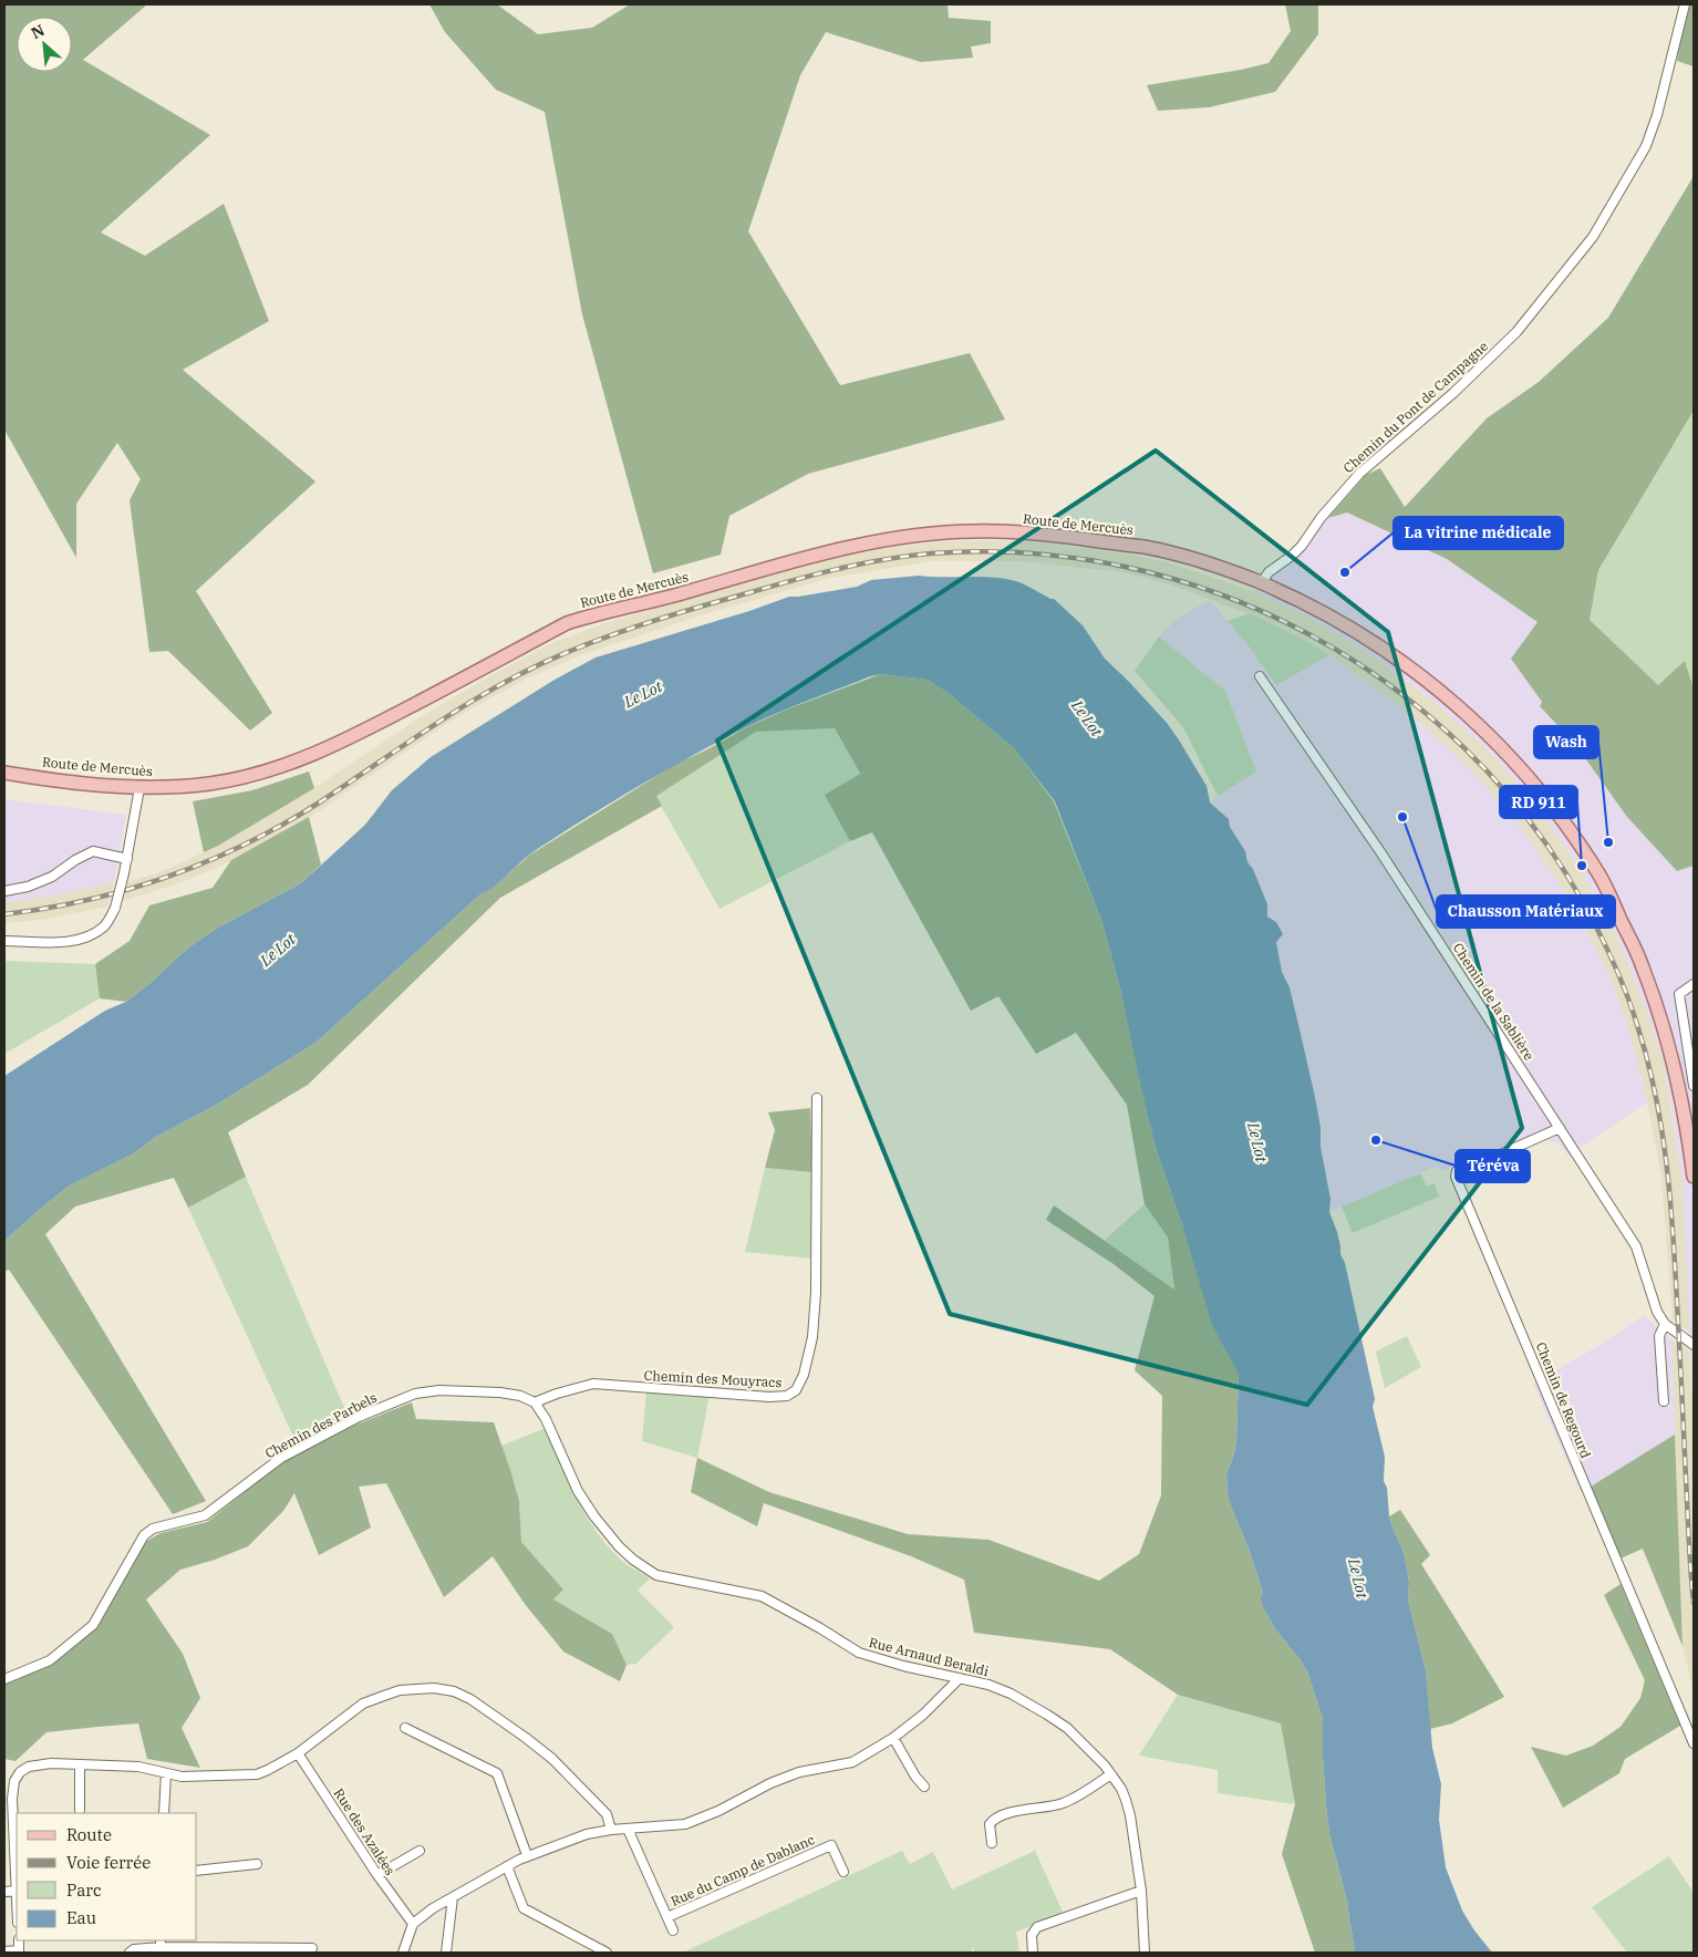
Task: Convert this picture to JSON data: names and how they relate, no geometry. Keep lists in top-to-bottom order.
{
  "streets": {
    "main road": ["Route de Mercuès"],
    "street": [
      "Chemin du Pont de Campagne",
      "Chemin de la Sablière",
      "Chemin des Mouyracs",
      "Chemin de Regourd",
      "Chemin des Parbels",
      "Rue Arnaud Beraldi",
      "Rue des Azalées",
      "Rue du Camp de Dablanc"
    ]
  },
  "crossings": [
    ["Chemin du Pont de Campagne", "Route de Mercuès"],
    ["Chemin de la Sablière", "Chemin de Regourd"],
    ["Chemin des Mouyracs", "Chemin des Parbels"],
    ["Chemin des Mouyracs", "Rue Arnaud Beraldi"],
    ["Chemin des Parbels", "Rue Arnaud Beraldi"]
  ],
  "water": ["Le Lot"],
  "places": [
    "La vitrine médicale",
    "Chausson Matériaux",
    "Wash",
    "RD 911",
    "Téréva"
  ],
  "legend": [
    "Route",
    "Voie ferrée",
    "Parc",
    "Eau"
  ],
  "north": "top left"
}
